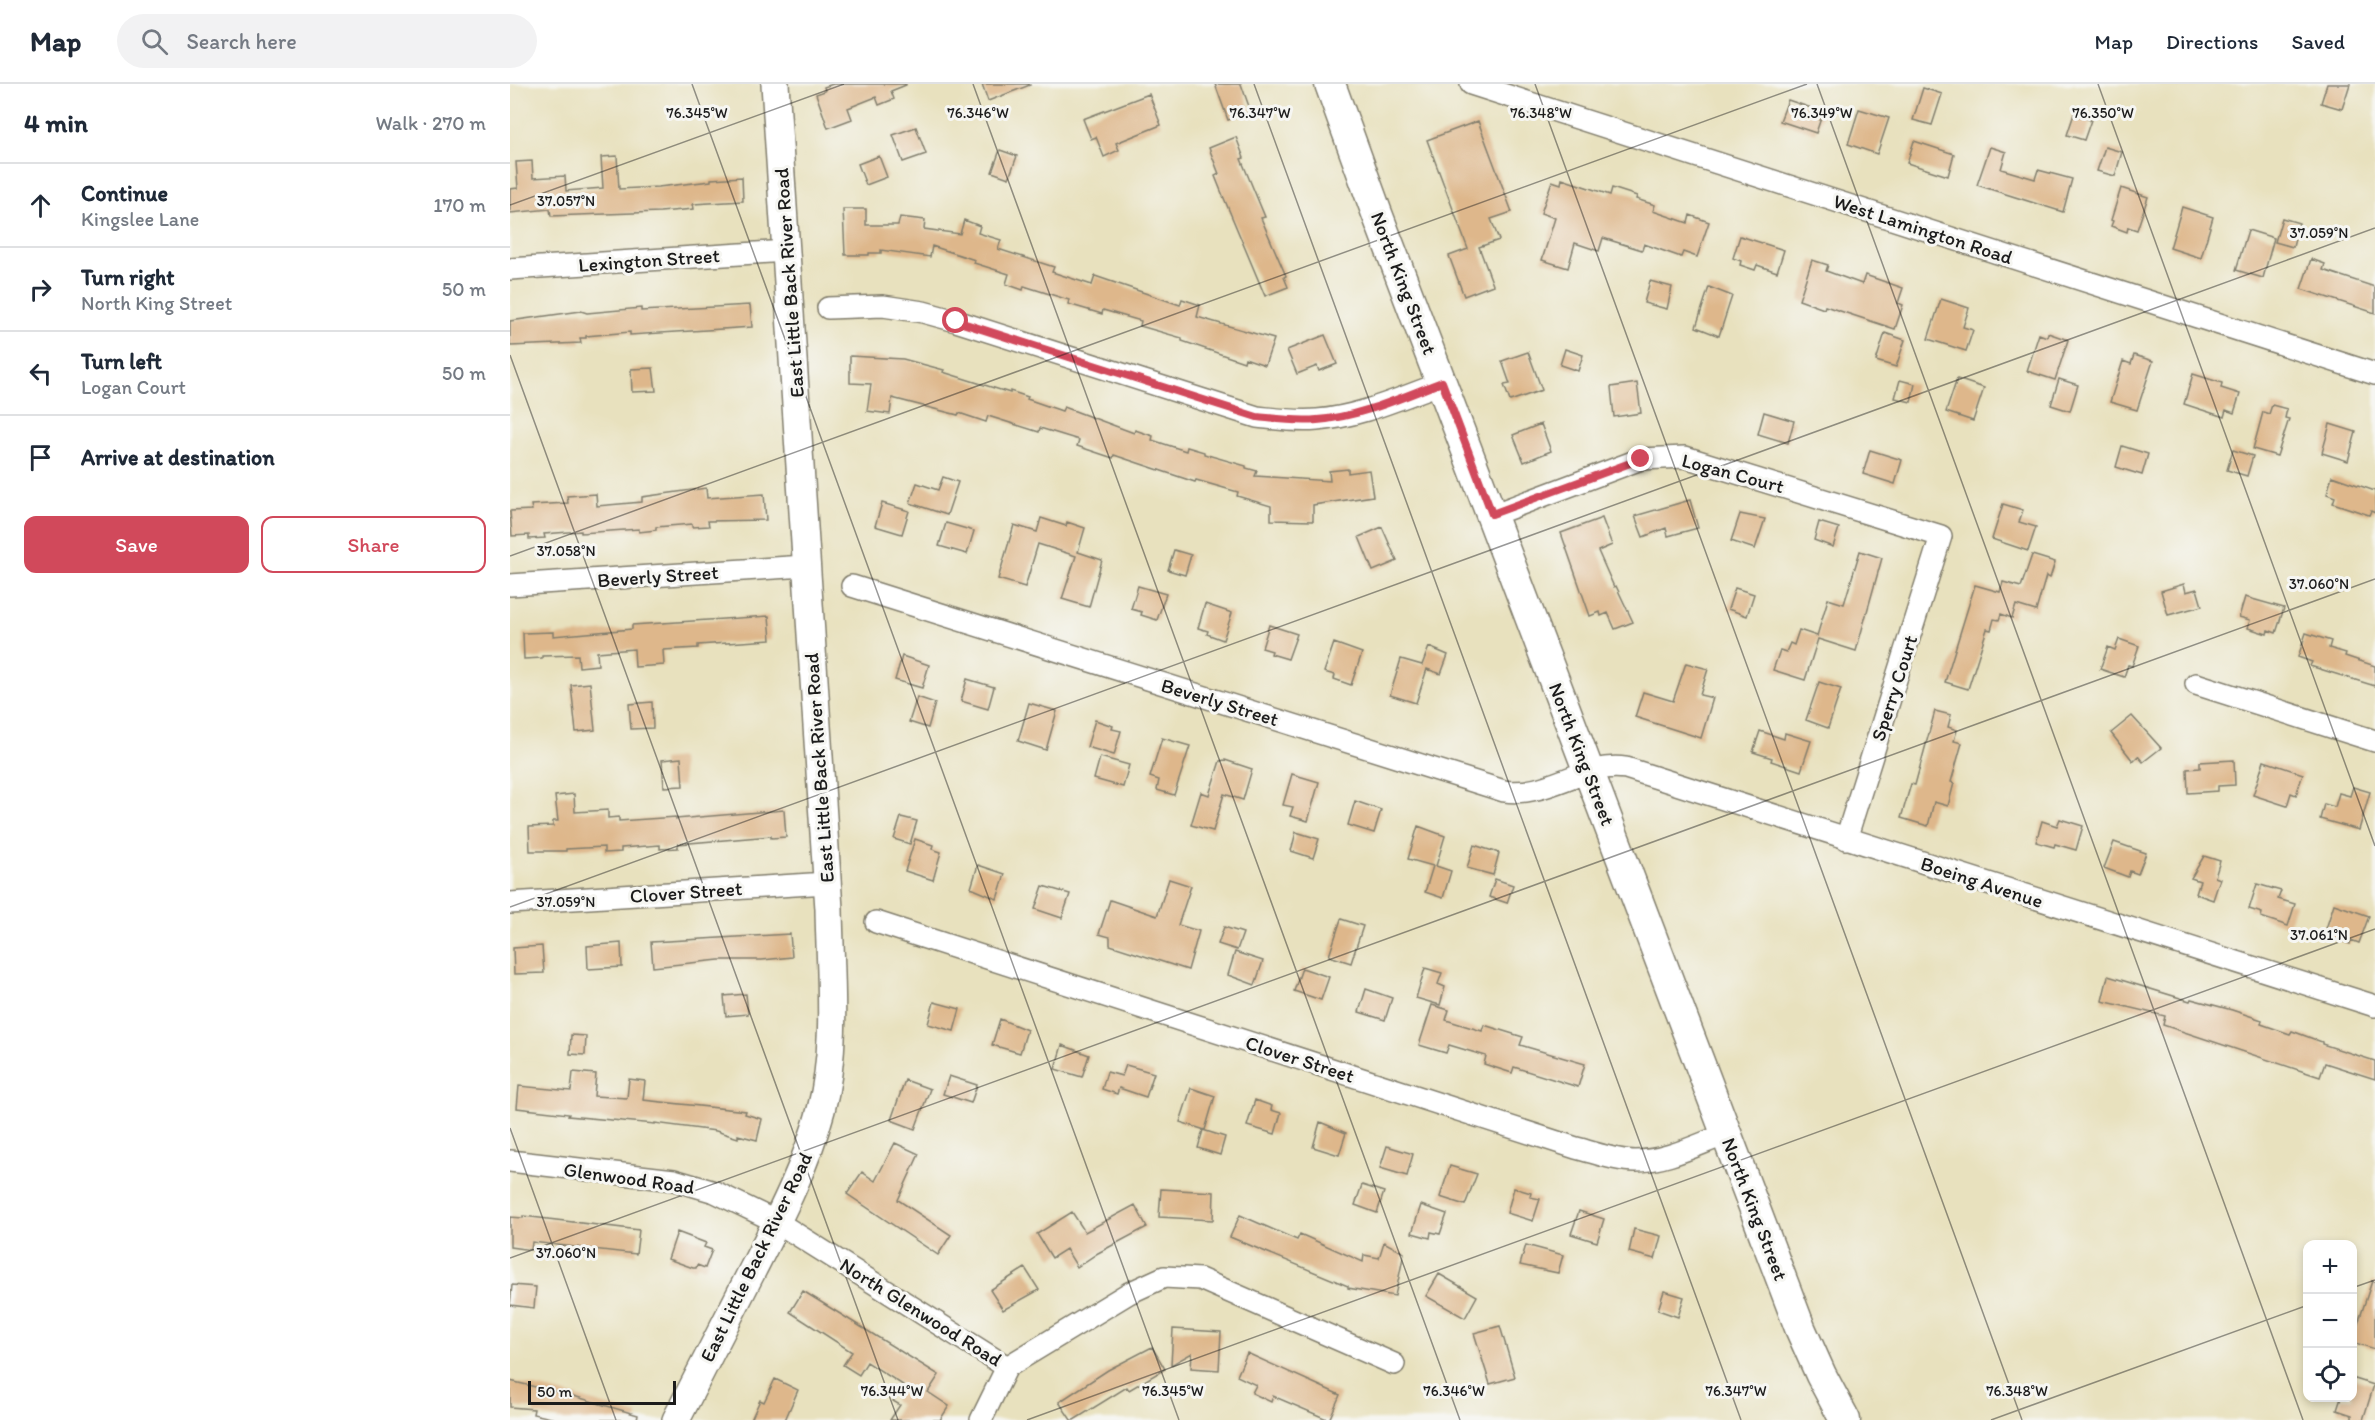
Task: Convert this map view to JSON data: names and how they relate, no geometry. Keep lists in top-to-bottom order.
{
  "streets": {
    "main road": ["North King Street"],
    "street": [
      "West Lamington Road",
      "Lexington Street",
      "East Little Back River Road",
      "Logan Court",
      "Beverly Street",
      "Sperry Court",
      "Boeing Avenue",
      "Clover Street",
      "Glenwood Road",
      "North Glenwood Road"
    ]
  },
  "crossings": [
    ["Lexington Street", "East Little Back River Road"],
    ["East Little Back River Road", "Beverly Street"],
    ["East Little Back River Road", "Clover Street"],
    ["East Little Back River Road", "Glenwood Road"],
    ["East Little Back River Road", "North Glenwood Road"],
    ["North King Street", "Logan Court"],
    ["North King Street", "Beverly Street"],
    ["North King Street", "Boeing Avenue"],
    ["North King Street", "Clover Street"],
    ["Logan Court", "Sperry Court"],
    ["Beverly Street", "Boeing Avenue"],
    ["Sperry Court", "Boeing Avenue"],
    ["Glenwood Road", "North Glenwood Road"]
  ],
  "scale_bar": "50 m",
  "page": {
    "header": "Map",
    "search": "Search here",
    "nav": ["Map", "Directions", "Saved"],
    "heading": ["4 min", "Walk · 270 m"],
    "list": [
      ["Continue", "Kingslee Lane", "170 m"],
      ["Turn right", "North King Street", "50 m"],
      ["Turn left", "Logan Court", "50 m"],
      "Arrive at destination"
    ],
    "buttons": ["Save", "Share"],
    "map_buttons": ["+", "−"],
    "scale": "50 m"
  },
  "coordinates": [
    "76.345°W",
    "76.346°W",
    "76.347°W",
    "76.348°W",
    "76.349°W",
    "76.350°W",
    "37.057°N",
    "37.059°N",
    "37.058°N",
    "37.060°N",
    "37.061°N",
    "76.344°W"
  ]
}
